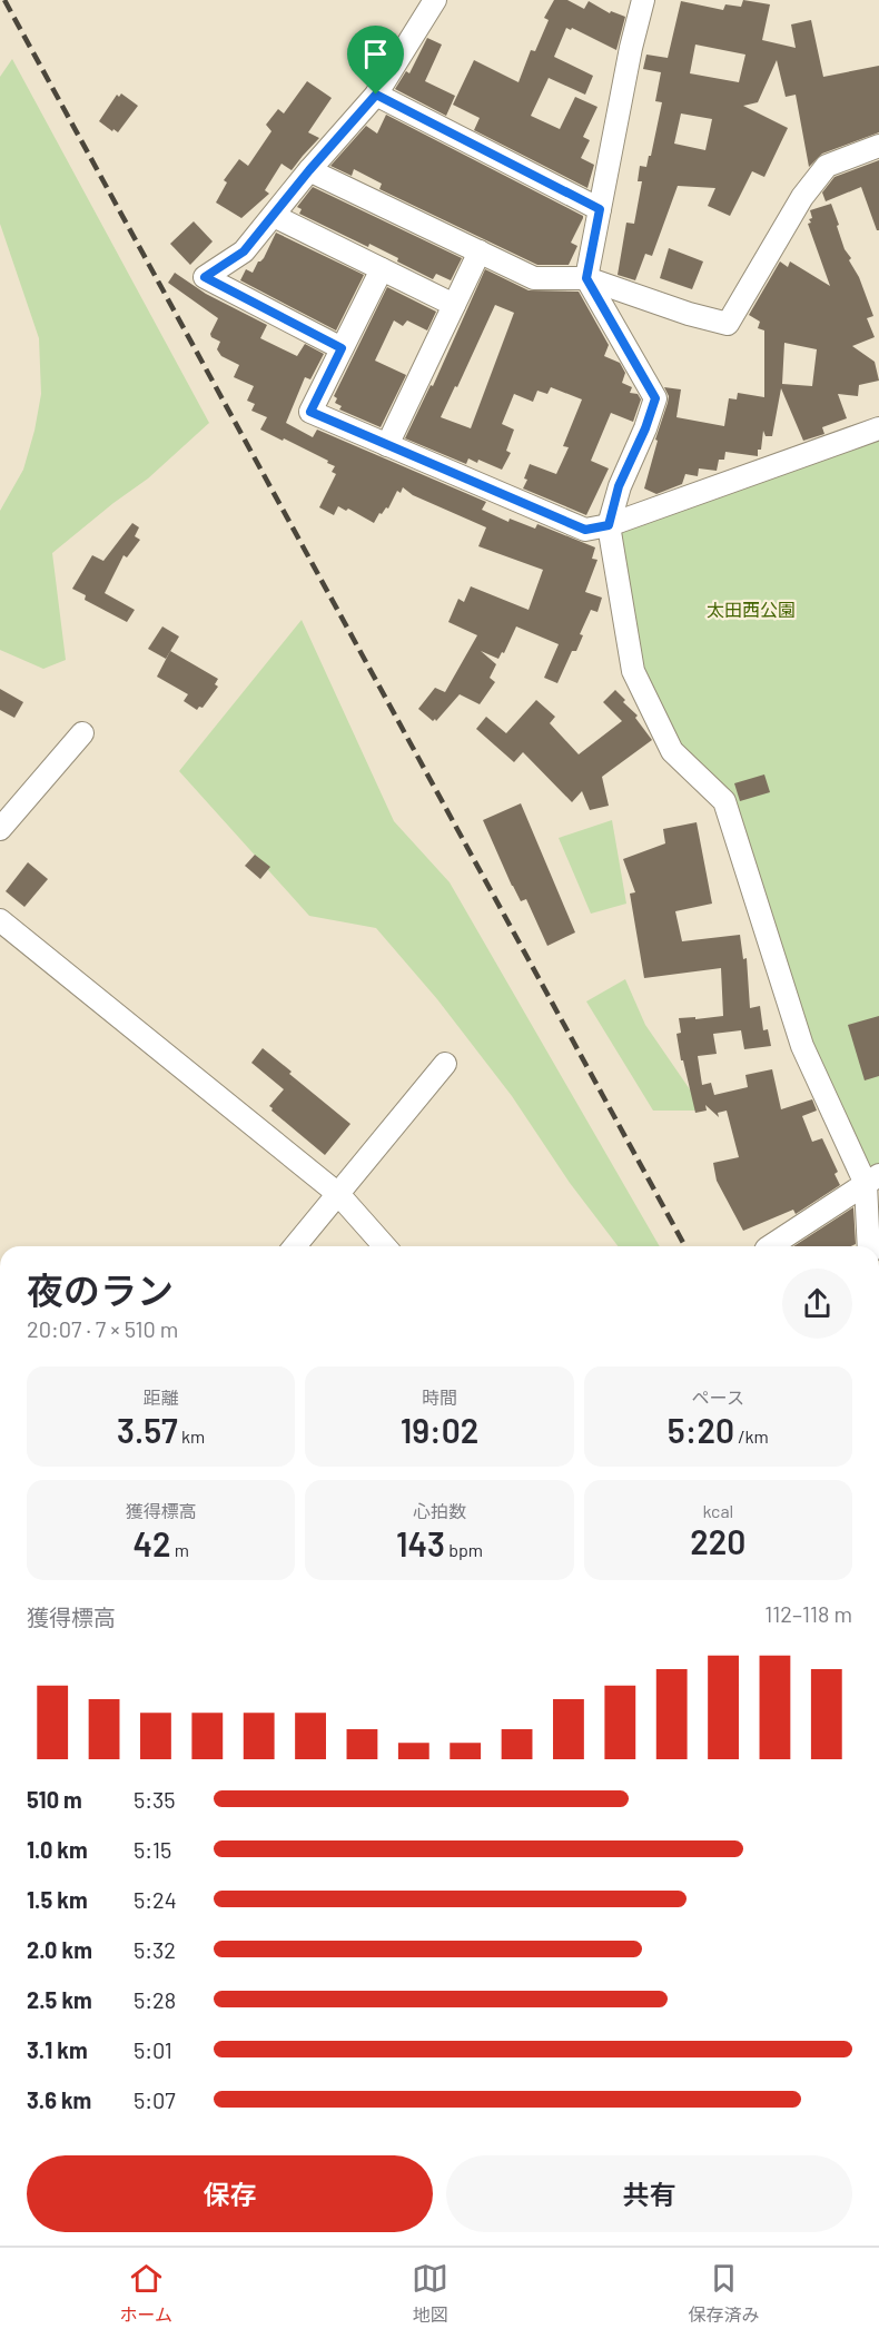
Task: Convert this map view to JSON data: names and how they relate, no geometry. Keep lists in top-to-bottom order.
{
  "parks": ["太田西公園"],
  "page": {
    "heading": ["夜のラン", "20:07 · 7 × 510 m"],
    "stats": [
      ["距離", "3.57 km"],
      ["時間", "19:02"],
      ["ペース", "5:20 /km"],
      ["獲得標高", "42 m"],
      ["心拍数", "143 bpm"],
      ["kcal", "220"]
    ],
    "chart": ["獲得標高", "112–118 m"],
    "list": [
      {
        "name": "510 m",
        "note": "5:35"
      },
      {
        "name": "1.0 km",
        "note": "5:15"
      },
      {
        "name": "1.5 km",
        "note": "5:24"
      },
      {
        "name": "2.0 km",
        "note": "5:32"
      },
      {
        "name": "2.5 km",
        "note": "5:28"
      },
      {
        "name": "3.1 km",
        "note": "5:01"
      },
      {
        "name": "3.6 km",
        "note": "5:07"
      }
    ],
    "buttons": ["保存", "共有"],
    "tabs": ["ホーム", "地図", "保存済み"]
  }
}
